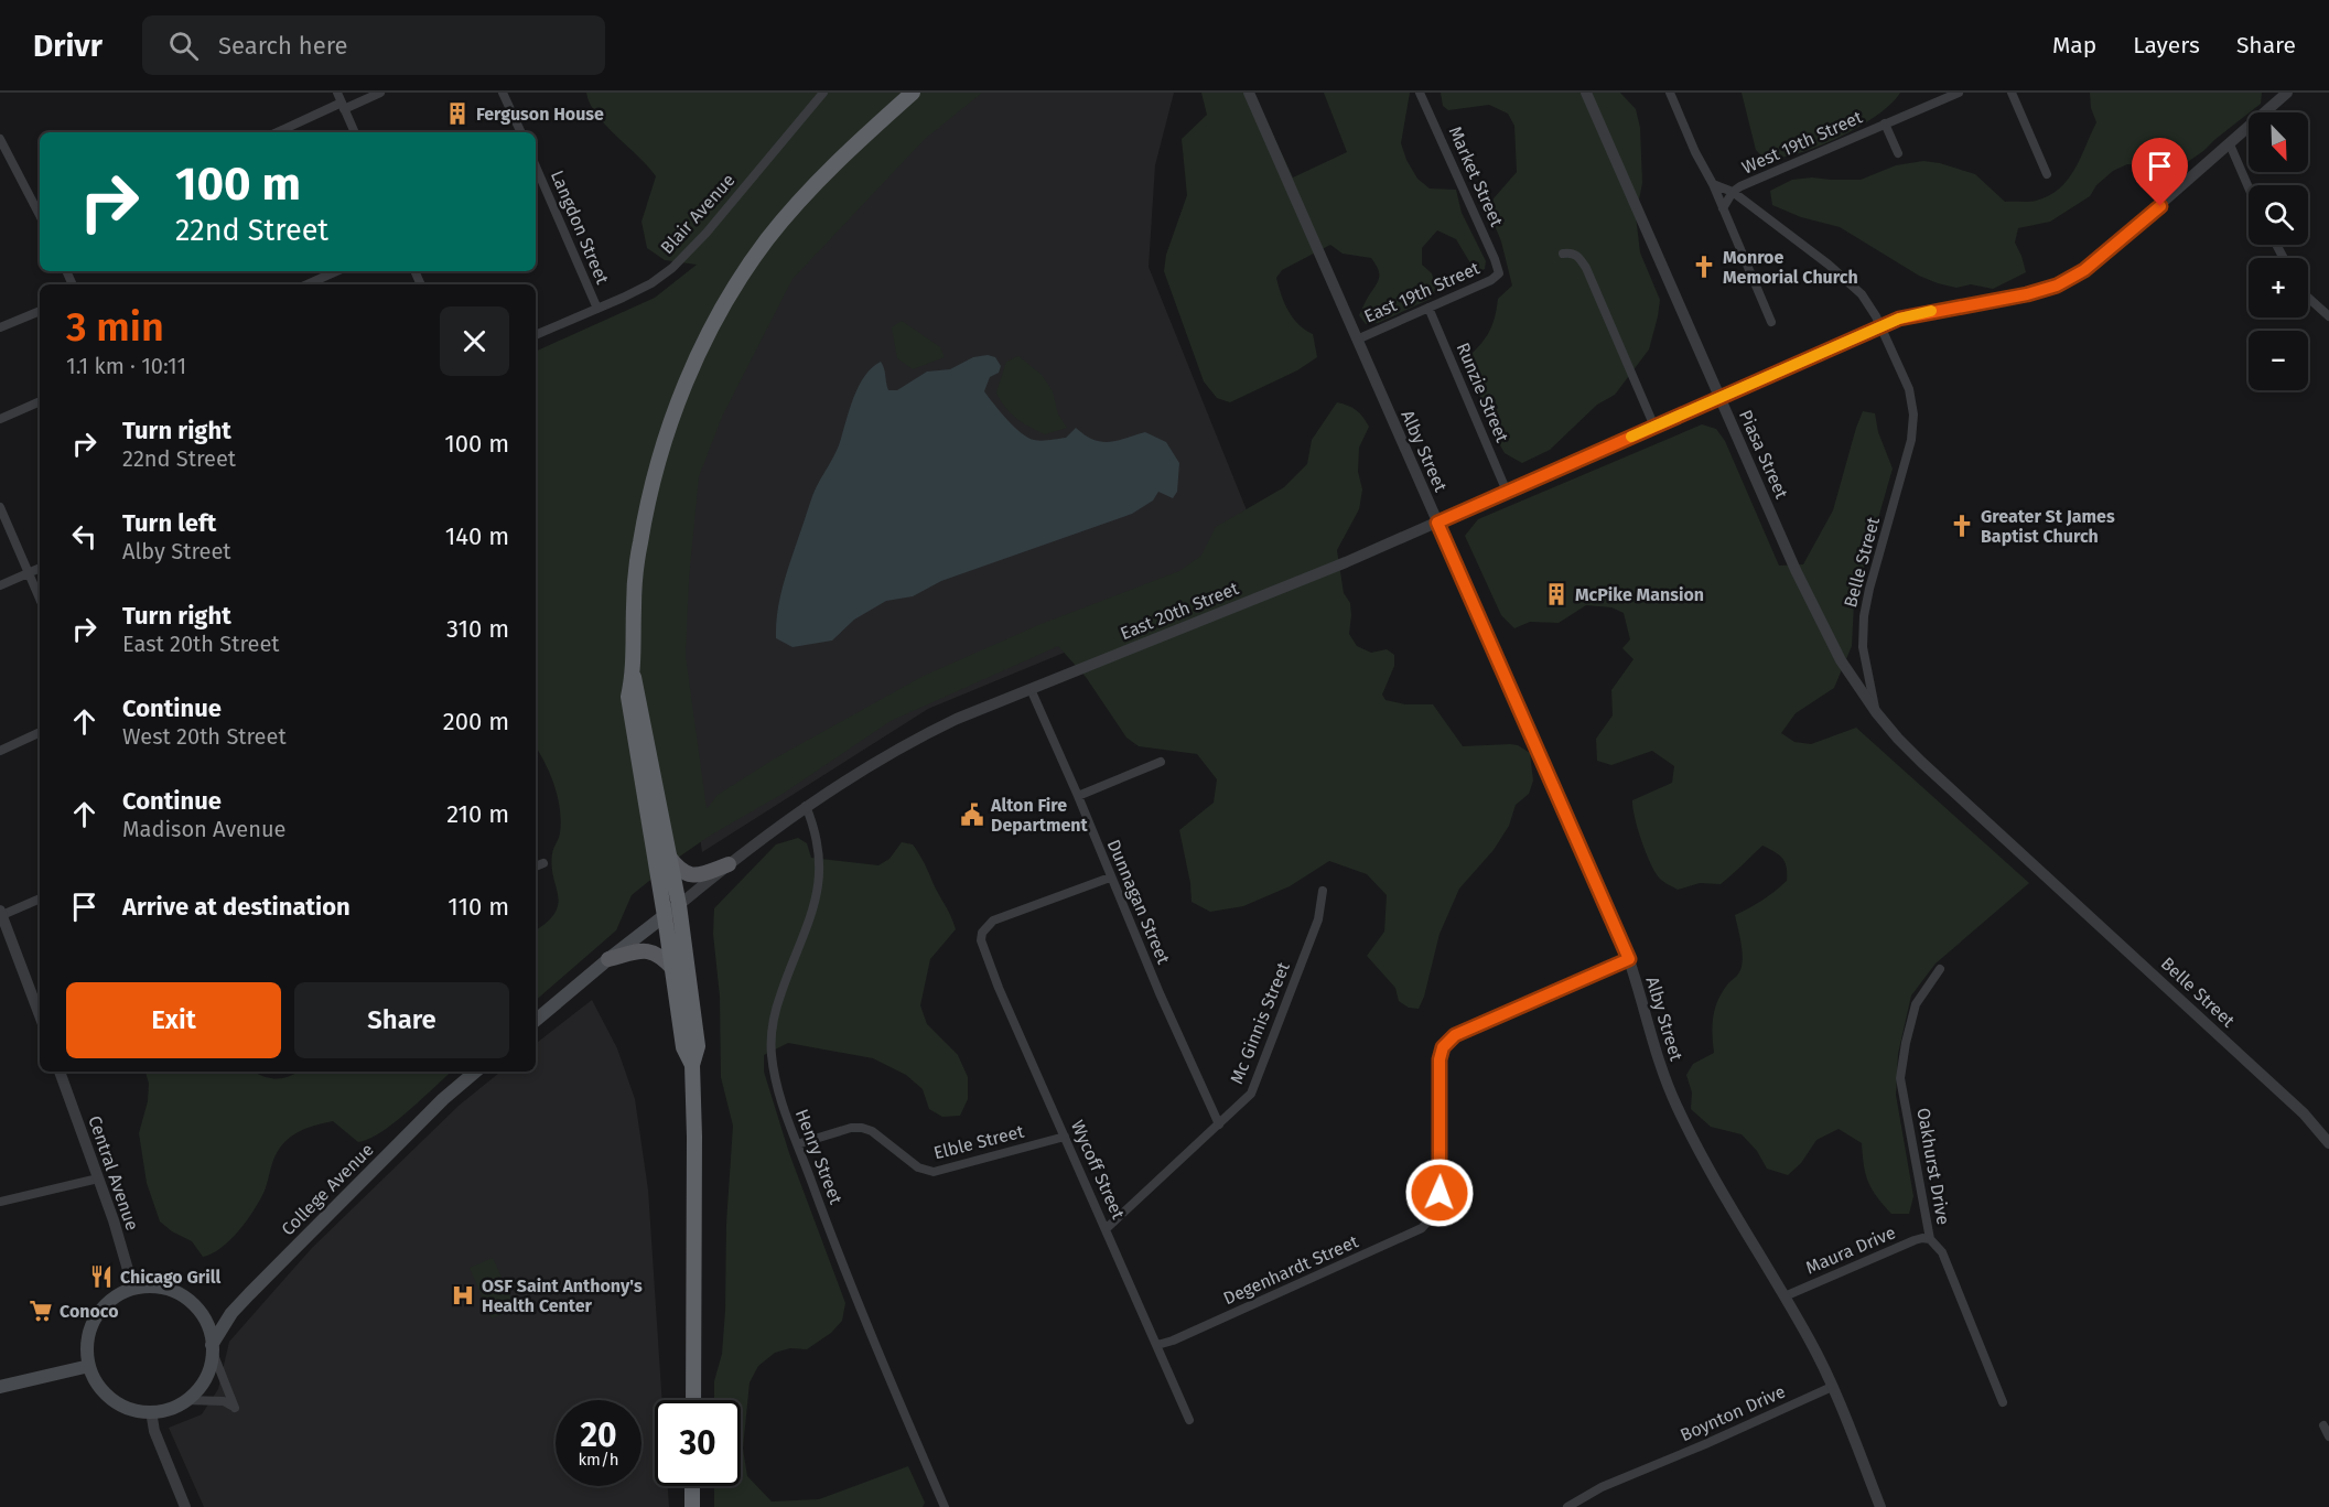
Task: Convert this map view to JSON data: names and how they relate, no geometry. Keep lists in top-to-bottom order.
{
  "streets": {
    "main road": ["College Avenue"],
    "street": [
      "West 19th Street",
      "Market Street",
      "Blair Avenue",
      "Langdon Street",
      "East 19th Street",
      "Runzie Street",
      "Alby Street",
      "Piasa Street",
      "Belle Street",
      "East 20th Street",
      "Dunnagan Street",
      "Mc Ginnis Street",
      "Elble Street",
      "Henry Street",
      "Oakhurst Drive",
      "Wycoff Street",
      "Central Avenue",
      "Maura Drive",
      "Degenhardt Street",
      "Boynton Drive"
    ]
  },
  "crossings": [
    ["West 19th Street", "Belle Street"],
    ["Market Street", "East 19th Street"],
    ["Blair Avenue", "Langdon Street"],
    ["East 19th Street", "Runzie Street"],
    ["East 19th Street", "Alby Street"],
    ["Runzie Street", "East 20th Street"],
    ["Alby Street", "East 20th Street"],
    ["Alby Street", "Maura Drive"],
    ["Alby Street", "Degenhardt Street"],
    ["Alby Street", "Boynton Drive"],
    ["Piasa Street", "Belle Street"],
    ["Piasa Street", "East 20th Street"],
    ["Belle Street", "East 20th Street"],
    ["East 20th Street", "Dunnagan Street"],
    ["East 20th Street", "Henry Street"],
    ["Dunnagan Street", "Mc Ginnis Street"],
    ["Dunnagan Street", "Wycoff Street"],
    ["Mc Ginnis Street", "Wycoff Street"],
    ["Elble Street", "Henry Street"],
    ["Elble Street", "Wycoff Street"],
    ["Oakhurst Drive", "Maura Drive"],
    ["Wycoff Street", "Degenhardt Street"],
    ["Central Avenue", "College Avenue"]
  ],
  "places": {
    "building": ["Ferguson House", "McPike Mansion"],
    "church": ["Monroe Memorial Church", "Greater St James Baptist Church"],
    "public building": ["Alton Fire Department"],
    "restaurant": ["Chicago Grill"],
    "hospital": ["OSF Saint Anthony's Health Center"],
    "supermarket": ["Conoco"]
  },
  "north": "bottom right",
  "page": {
    "header": "Drivr",
    "search": "Search here",
    "nav": ["Map", "Layers", "Share"],
    "map_buttons": ["+", "−"],
    "turn": ["100 m", "22nd Street"],
    "heading": ["3 min", "1.1 km · 10:11"],
    "list": [
      {
        "name": "Turn right",
        "note": "22nd Street",
        "value": "100 m"
      },
      {
        "name": "Turn left",
        "note": "Alby Street",
        "value": "140 m"
      },
      {
        "name": "Turn right",
        "note": "East 20th Street",
        "value": "310 m"
      },
      {
        "name": "Continue",
        "note": "West 20th Street",
        "value": "200 m"
      },
      {
        "name": "Continue",
        "note": "Madison Avenue",
        "value": "210 m"
      },
      {
        "name": "Arrive at destination",
        "value": "110 m"
      }
    ],
    "buttons": ["Exit", "Share"],
    "speed": "20 km/h",
    "limit": "30"
  }
}
